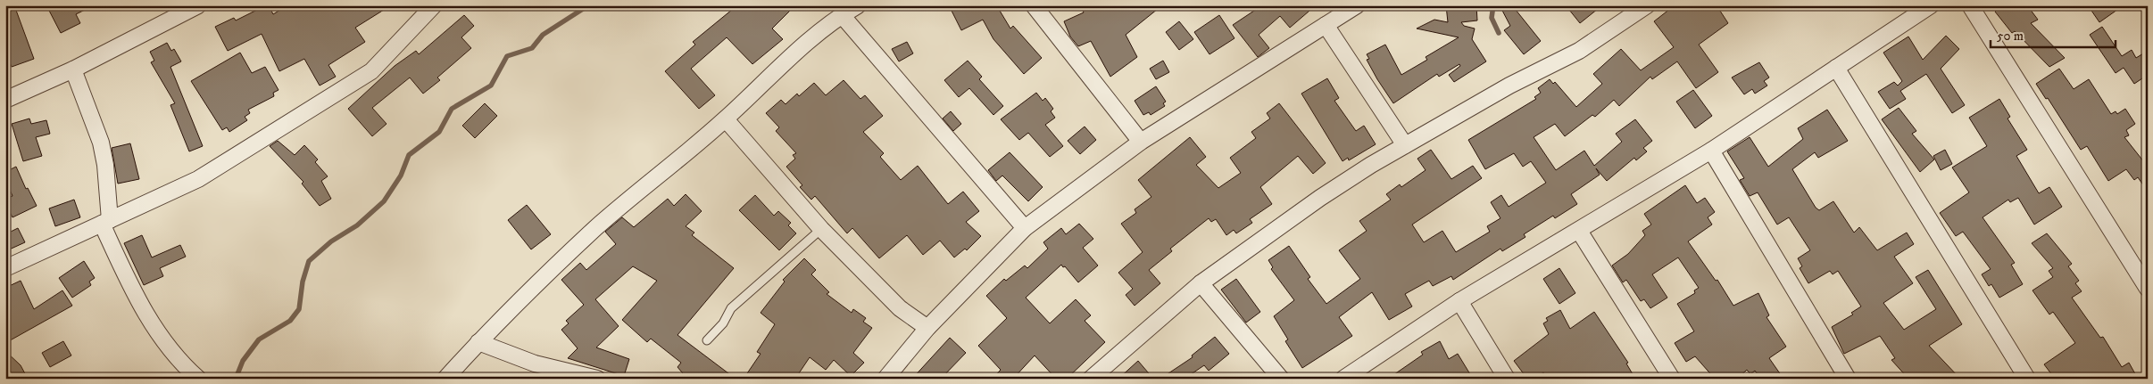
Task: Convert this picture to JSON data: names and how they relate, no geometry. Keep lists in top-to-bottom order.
{
  "scale_bar": "50 m"
}
